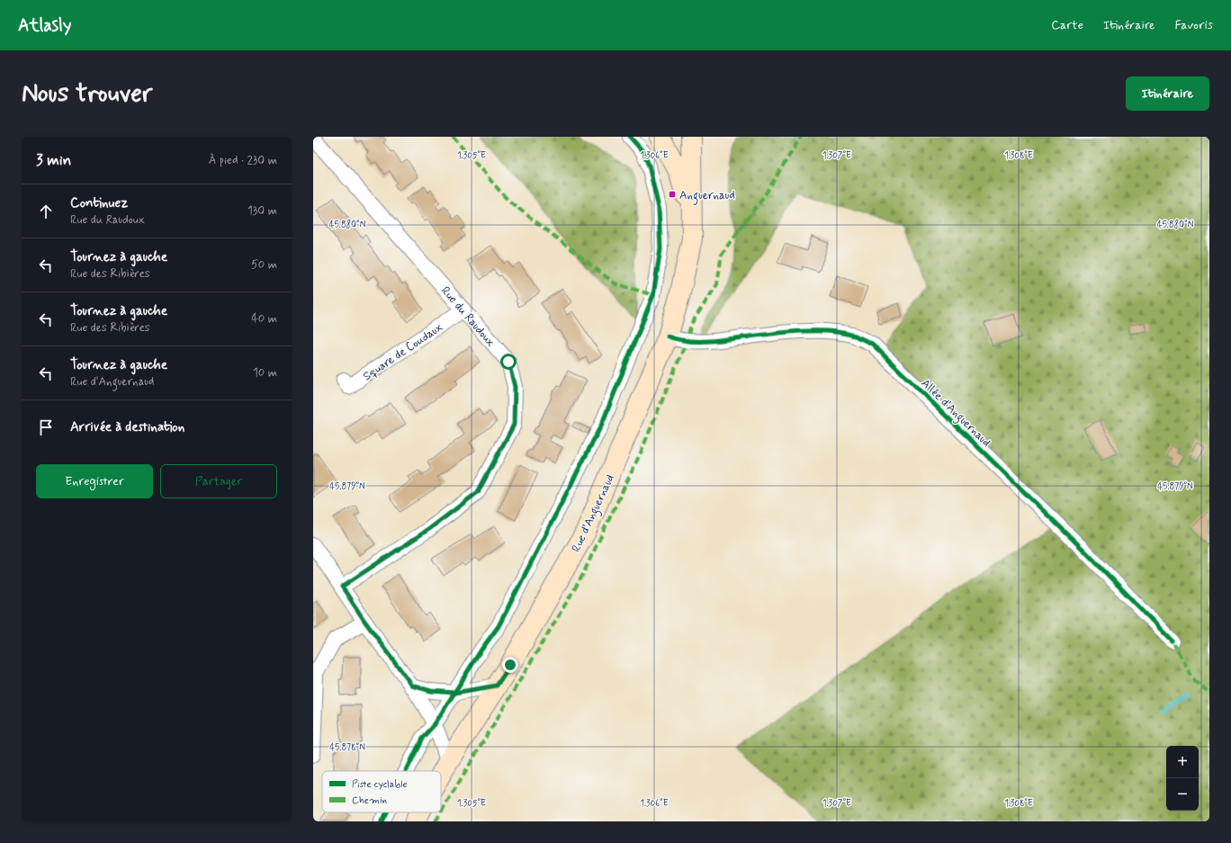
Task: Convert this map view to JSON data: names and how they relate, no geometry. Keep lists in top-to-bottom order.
{
  "streets": {
    "main road": ["Rue d'Anguernaud"],
    "street": ["Rue du Raudoux", "Square de Coudaux", "Allée d'Anguernaud"]
  },
  "crossings": [
    ["Rue du Raudoux", "Square de Coudaux"],
    ["Allée d'Anguernaud", "Rue d'Anguernaud"]
  ],
  "places": {
    "transit": ["Anguernaud"]
  },
  "legend": ["Piste cyclable", "Chemin"],
  "page": {
    "header": "Atlasly",
    "nav": ["Carte", "Itinéraire", "Favoris"],
    "buttons": [
      "Itinéraire",
      ["Enregistrer", "Partager"]
    ],
    "title": "Nous trouver",
    "heading": ["3 min", "À pied · 230 m"],
    "list": [
      ["Continuez", "Rue du Raudoux", "130 m"],
      ["Tournez à gauche", "Rue des Ribières", "50 m"],
      ["Tournez à gauche", "Rue des Ribières", "40 m"],
      ["Tournez à gauche", "Rue d'Anguernaud", "10 m"],
      "Arrivée à destination"
    ],
    "map_buttons": ["+", "−"]
  },
  "coordinates": [
    "1.305°E",
    "1.306°E",
    "1.307°E",
    "1.308°E",
    "45.880°N",
    "45.879°N",
    "45.878°N"
  ]
}
